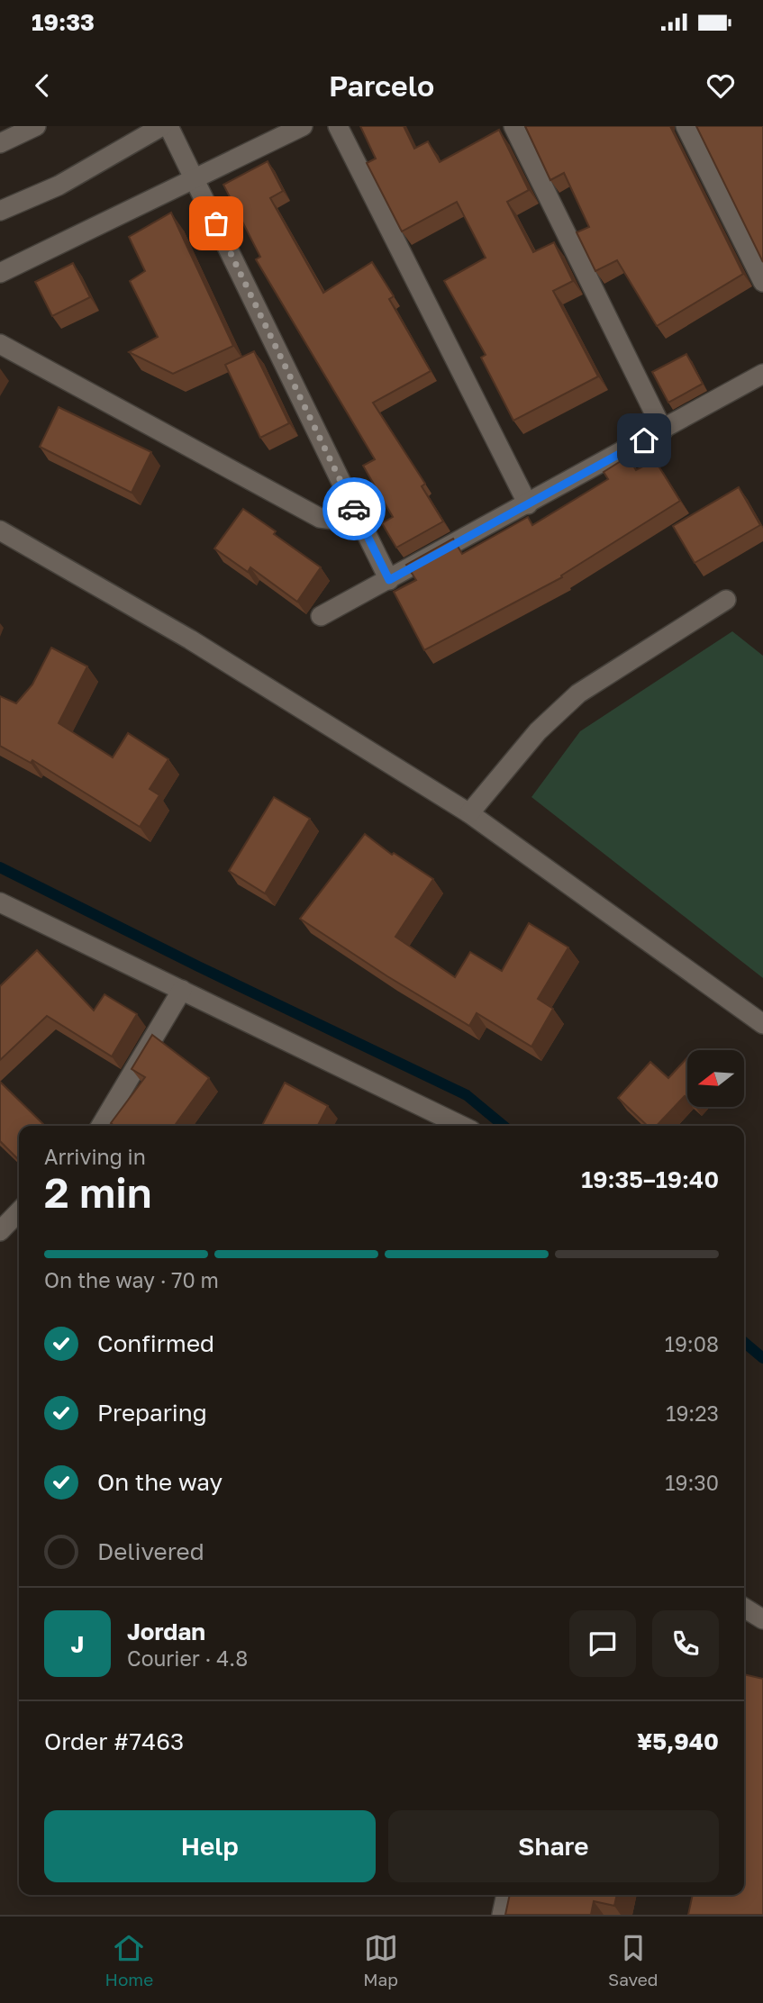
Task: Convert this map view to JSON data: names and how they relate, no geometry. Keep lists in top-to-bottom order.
{
  "north": "left",
  "page": {
    "status": "19:33",
    "header": "Parcelo",
    "heading": ["2 min", "Arriving in", "19:35–19:40"],
    "panel": [
      "Jordan",
      "Courier · 4.8",
      "Order #7463",
      "¥5,940"
    ],
    "bar": "On the way · 70 m",
    "list": [
      ["Confirmed", "19:08"],
      ["Preparing", "19:23"],
      ["On the way", "19:30"],
      "Delivered"
    ],
    "round": "J",
    "buttons": ["Help", "Share"],
    "tabs": ["Home", "Map", "Saved"]
  }
}
